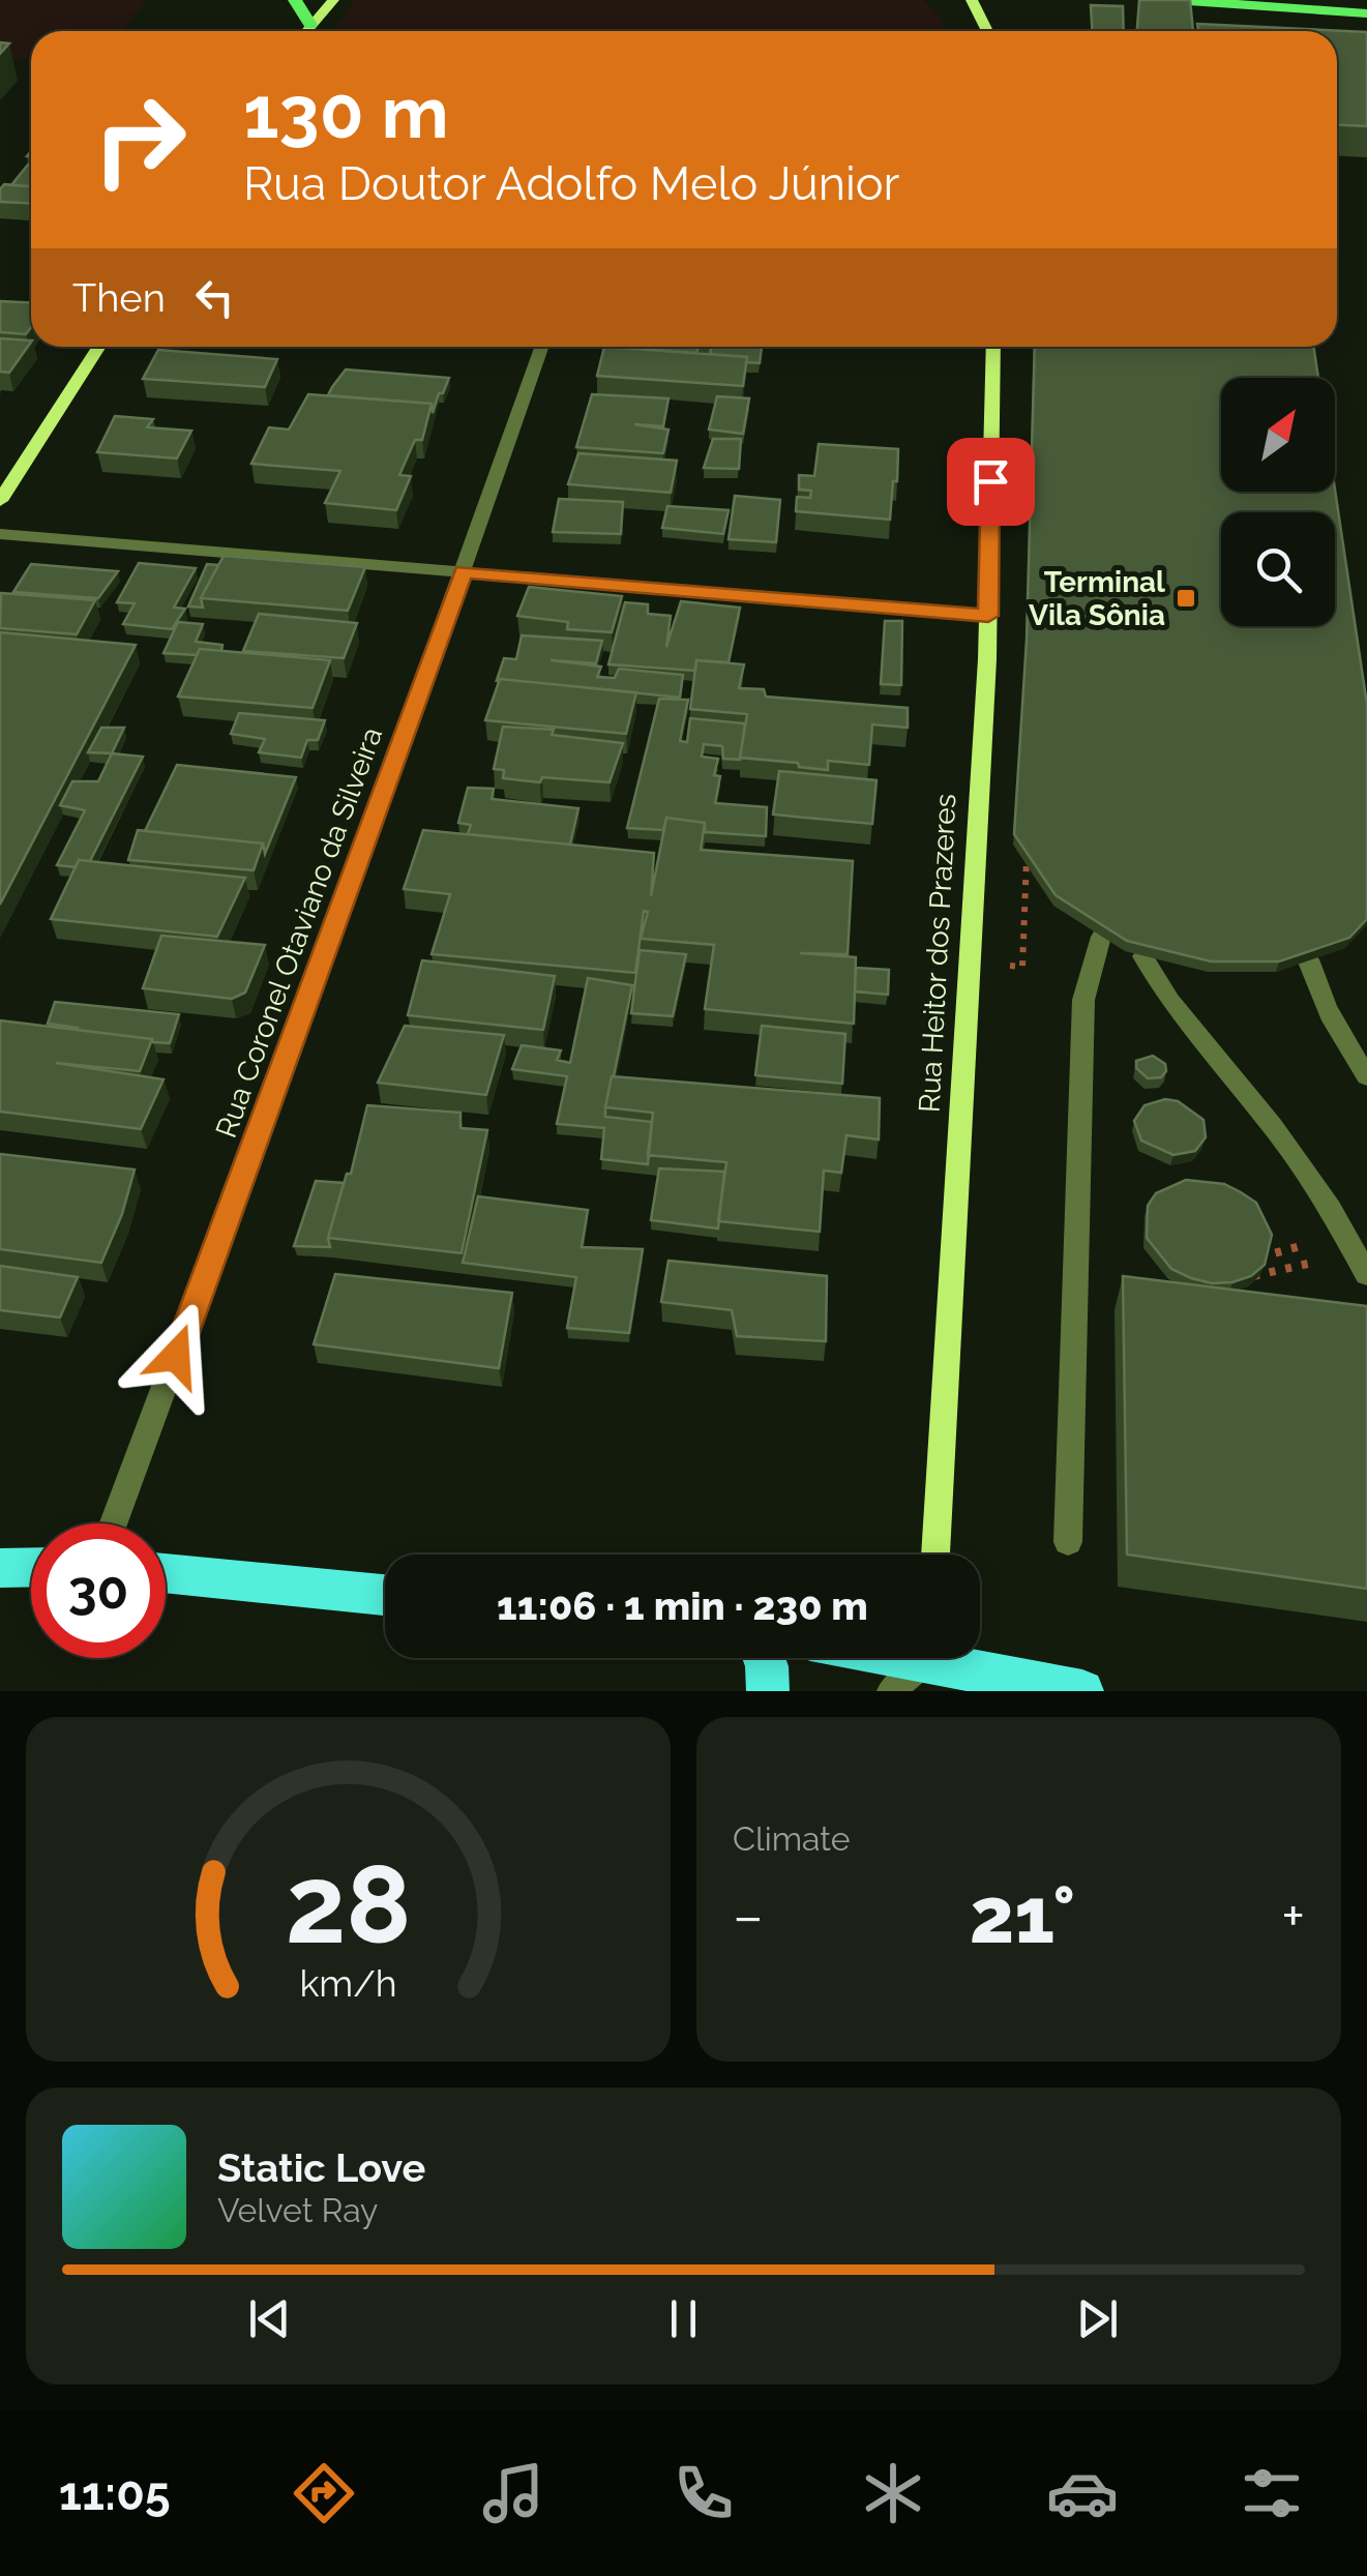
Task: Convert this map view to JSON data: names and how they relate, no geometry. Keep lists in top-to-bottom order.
{
  "streets": {
    "street": ["Rua Coronel Otaviano da Silveira", "Rua Heitor dos Prazeres"]
  },
  "places": {
    "transit": ["Terminal Vila Sônia"]
  },
  "north": "top right",
  "page": {
    "turn": ["130 m", "Rua Doutor Adolfo Melo Júnior"],
    "then": "Then",
    "limit": "30",
    "trip": "11:06 · 1 min · 230 m",
    "tile": "Climate",
    "heat": ["−", "21°", "+"],
    "song": ["Static Love", "Velvet Ray"],
    "tabs": "11:05",
    "gauge": ["28", "km/h"]
  }
}
